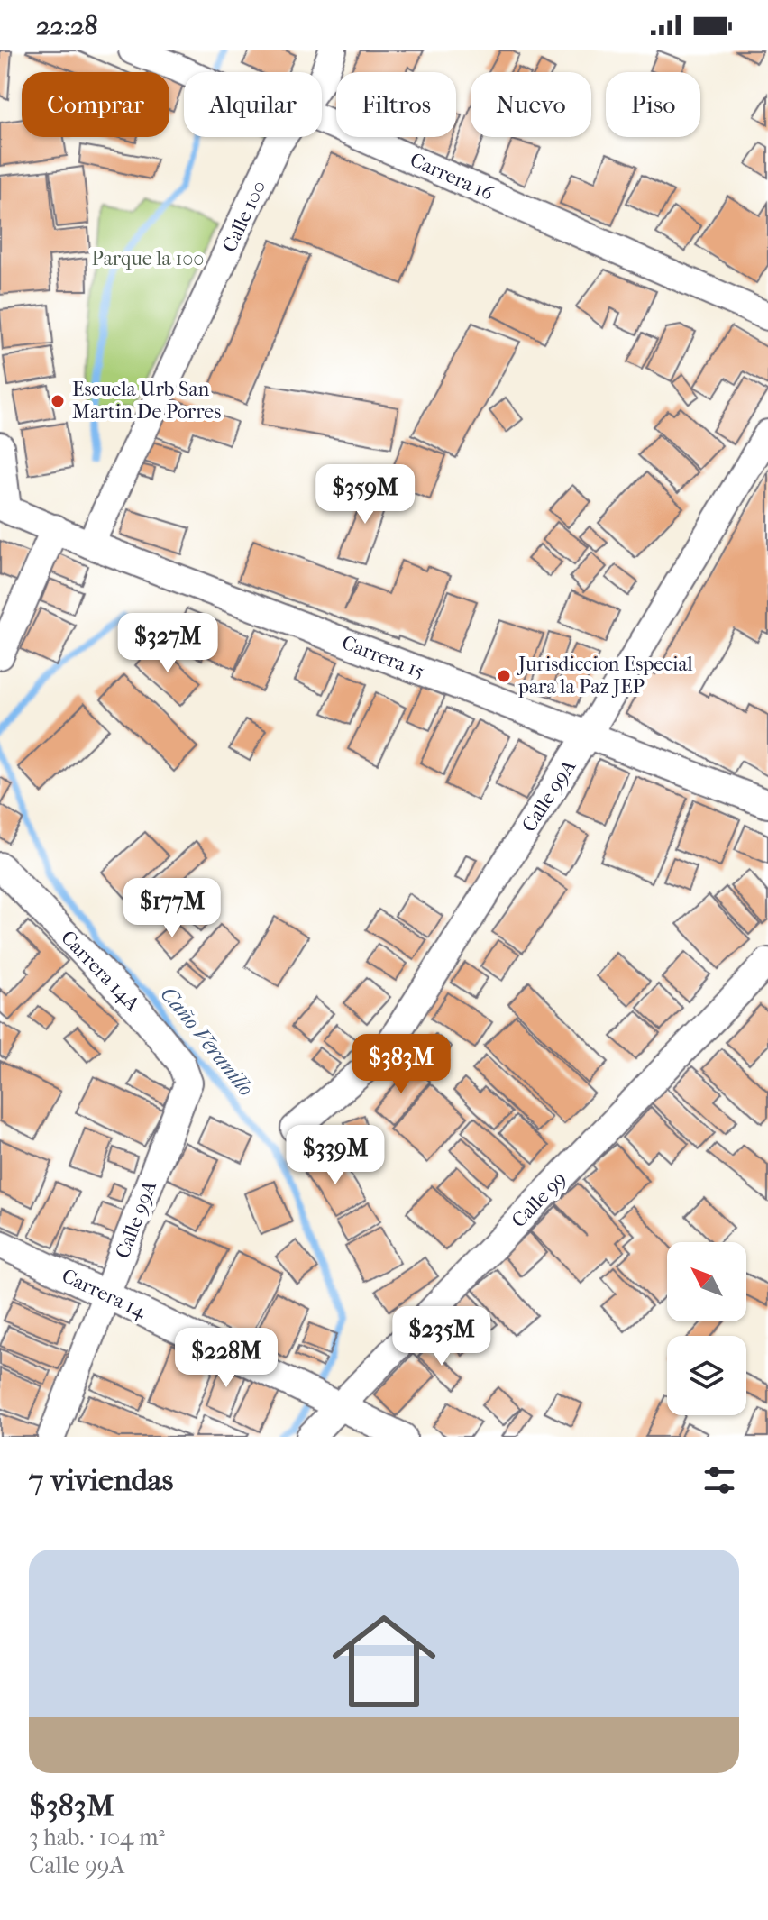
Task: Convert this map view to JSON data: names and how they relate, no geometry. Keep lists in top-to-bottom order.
{
  "streets": {
    "street": [
      "Carrera 16",
      "Calle 100",
      "Carrera 15",
      "Calle 99A",
      "Carrera 14A",
      "Calle 99",
      "Carrera 14"
    ]
  },
  "crossings": [
    ["Calle 100", "Carrera 15"],
    ["Carrera 15", "Calle 99A"],
    ["Calle 99A", "Carrera 14A"],
    ["Calle 99A", "Carrera 14"],
    ["Calle 99", "Carrera 14"]
  ],
  "water": ["Caño Veranillo"],
  "parks": ["Parque la 100"],
  "places": ["Escuela Urb San Martin De Porres", "Jurisdiccion Especial para la Paz JEP"],
  "north": "top left",
  "page": {
    "status": "22:28",
    "chip": [
      "Comprar",
      "Alquilar",
      "Filtros",
      "Nuevo",
      "Piso"
    ],
    "price": [
      "$359M",
      "$327M",
      "$177M",
      "$383M",
      "$339M",
      "$235M",
      "$228M"
    ],
    "heading": "7 viviendas",
    "list": [
      {
        "name": "$383M",
        "note": "3 hab. · 104 m² · Calle 99A"
      }
    ]
  }
}
